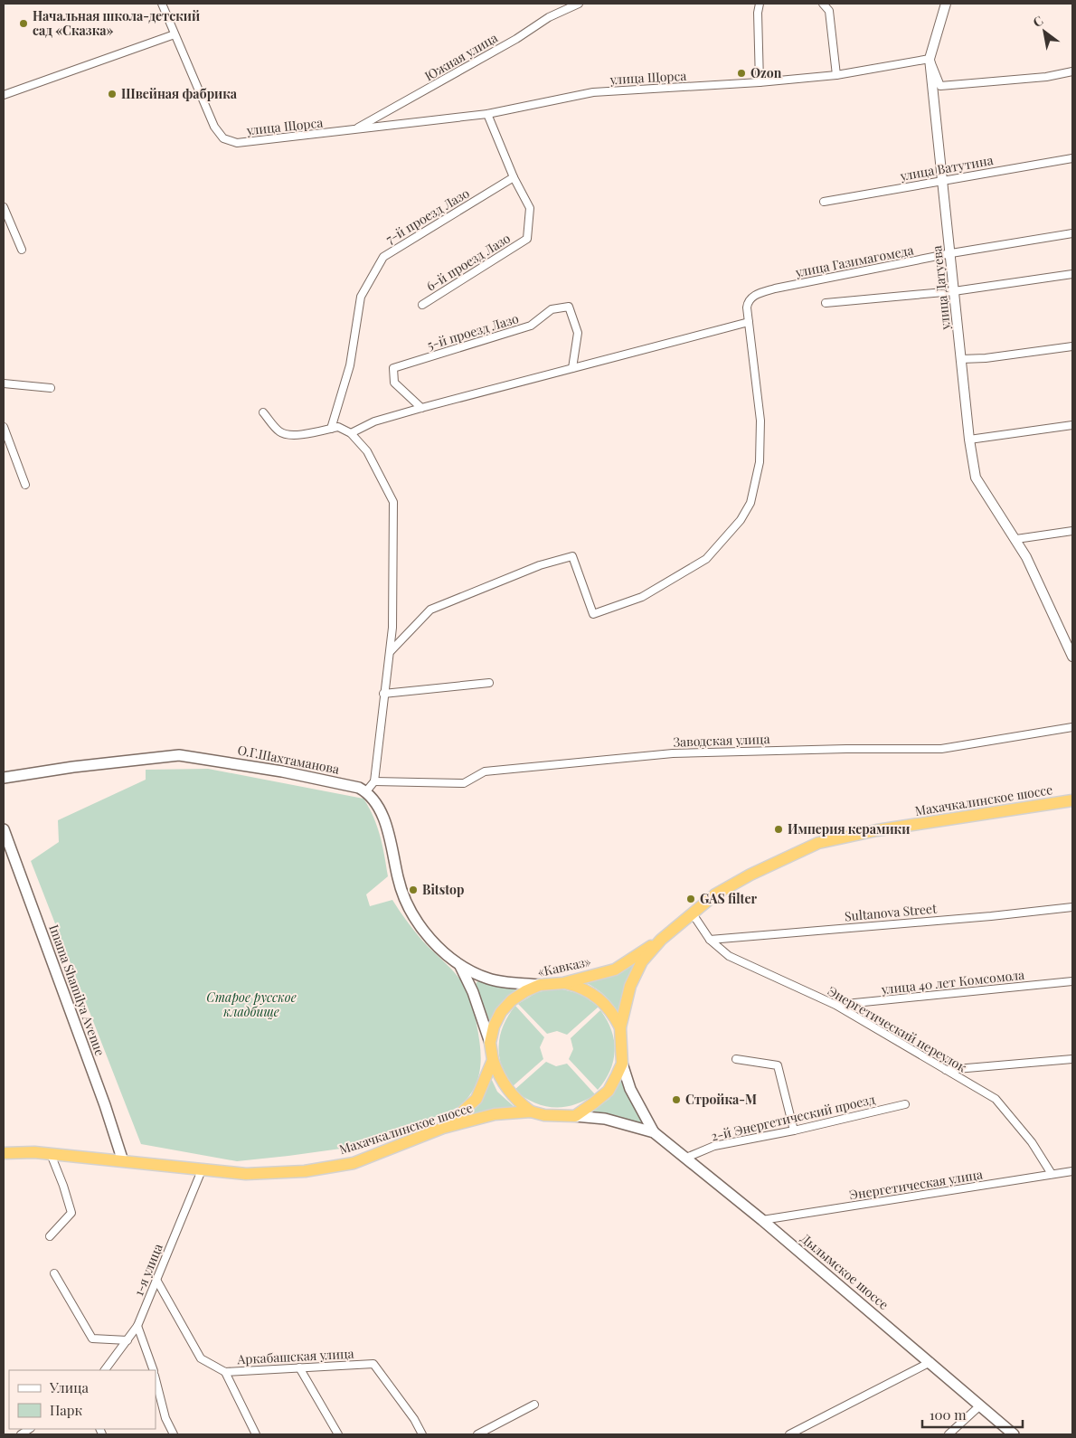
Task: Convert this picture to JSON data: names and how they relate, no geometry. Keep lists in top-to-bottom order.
{
  "streets": {
    "highway": ["Махачкалинское шоссе", "«Кавказ»"],
    "main road": ["О.Г.Шахтаманова", "Imama Shamilya Avenue", "Дылымское шоссе"],
    "street": [
      "Южная улица",
      "улица Щорса",
      "улица Ватутина",
      "7-й проезд Лазо",
      "улица Газимагомеда",
      "6-й проезд Лазо",
      "улица Датуева",
      "5-й проезд Лазо",
      "Заводская улица",
      "Sultanova Street",
      "улица 40 лет Комсомола",
      "Энергетический переулок",
      "2-й Энергетический проезд",
      "Энергетическая улица",
      "1-я улица",
      "Аркабашская улица"
    ]
  },
  "crossings": [
    ["Южная улица", "улица Щорса"],
    ["улица Щорса", "улица Датуева"],
    ["улица Ватутина", "улица Датуева"],
    ["7-й проезд Лазо", "6-й проезд Лазо"],
    ["улица Газимагомеда", "улица Датуева"],
    ["Махачкалинское шоссе", "«Кавказ»"],
    ["Махачкалинское шоссе", "Imama Shamilya Avenue"],
    ["Махачкалинское шоссе", "Энергетический переулок"],
    ["Махачкалинское шоссе", "1-я улица"],
    ["Sultanova Street", "Энергетический переулок"],
    ["улица 40 лет Комсомола", "Энергетический переулок"],
    ["Энергетический переулок", "Энергетическая улица"],
    ["2-й Энергетический проезд", "Дылымское шоссе"],
    ["Энергетическая улица", "Дылымское шоссе"],
    ["1-я улица", "Аркабашская улица"]
  ],
  "parks": ["Старое русское кладбище"],
  "places": [
    "Начальная школа-детский сад «Сказка»",
    "Ozon",
    "Швейная фабрика",
    "Империя керамики",
    "Bitstop",
    "GAS filter",
    "Стройка-М"
  ],
  "legend": ["Улица", "Парк"],
  "scale_bar": "100 m",
  "north": "top left"
}
